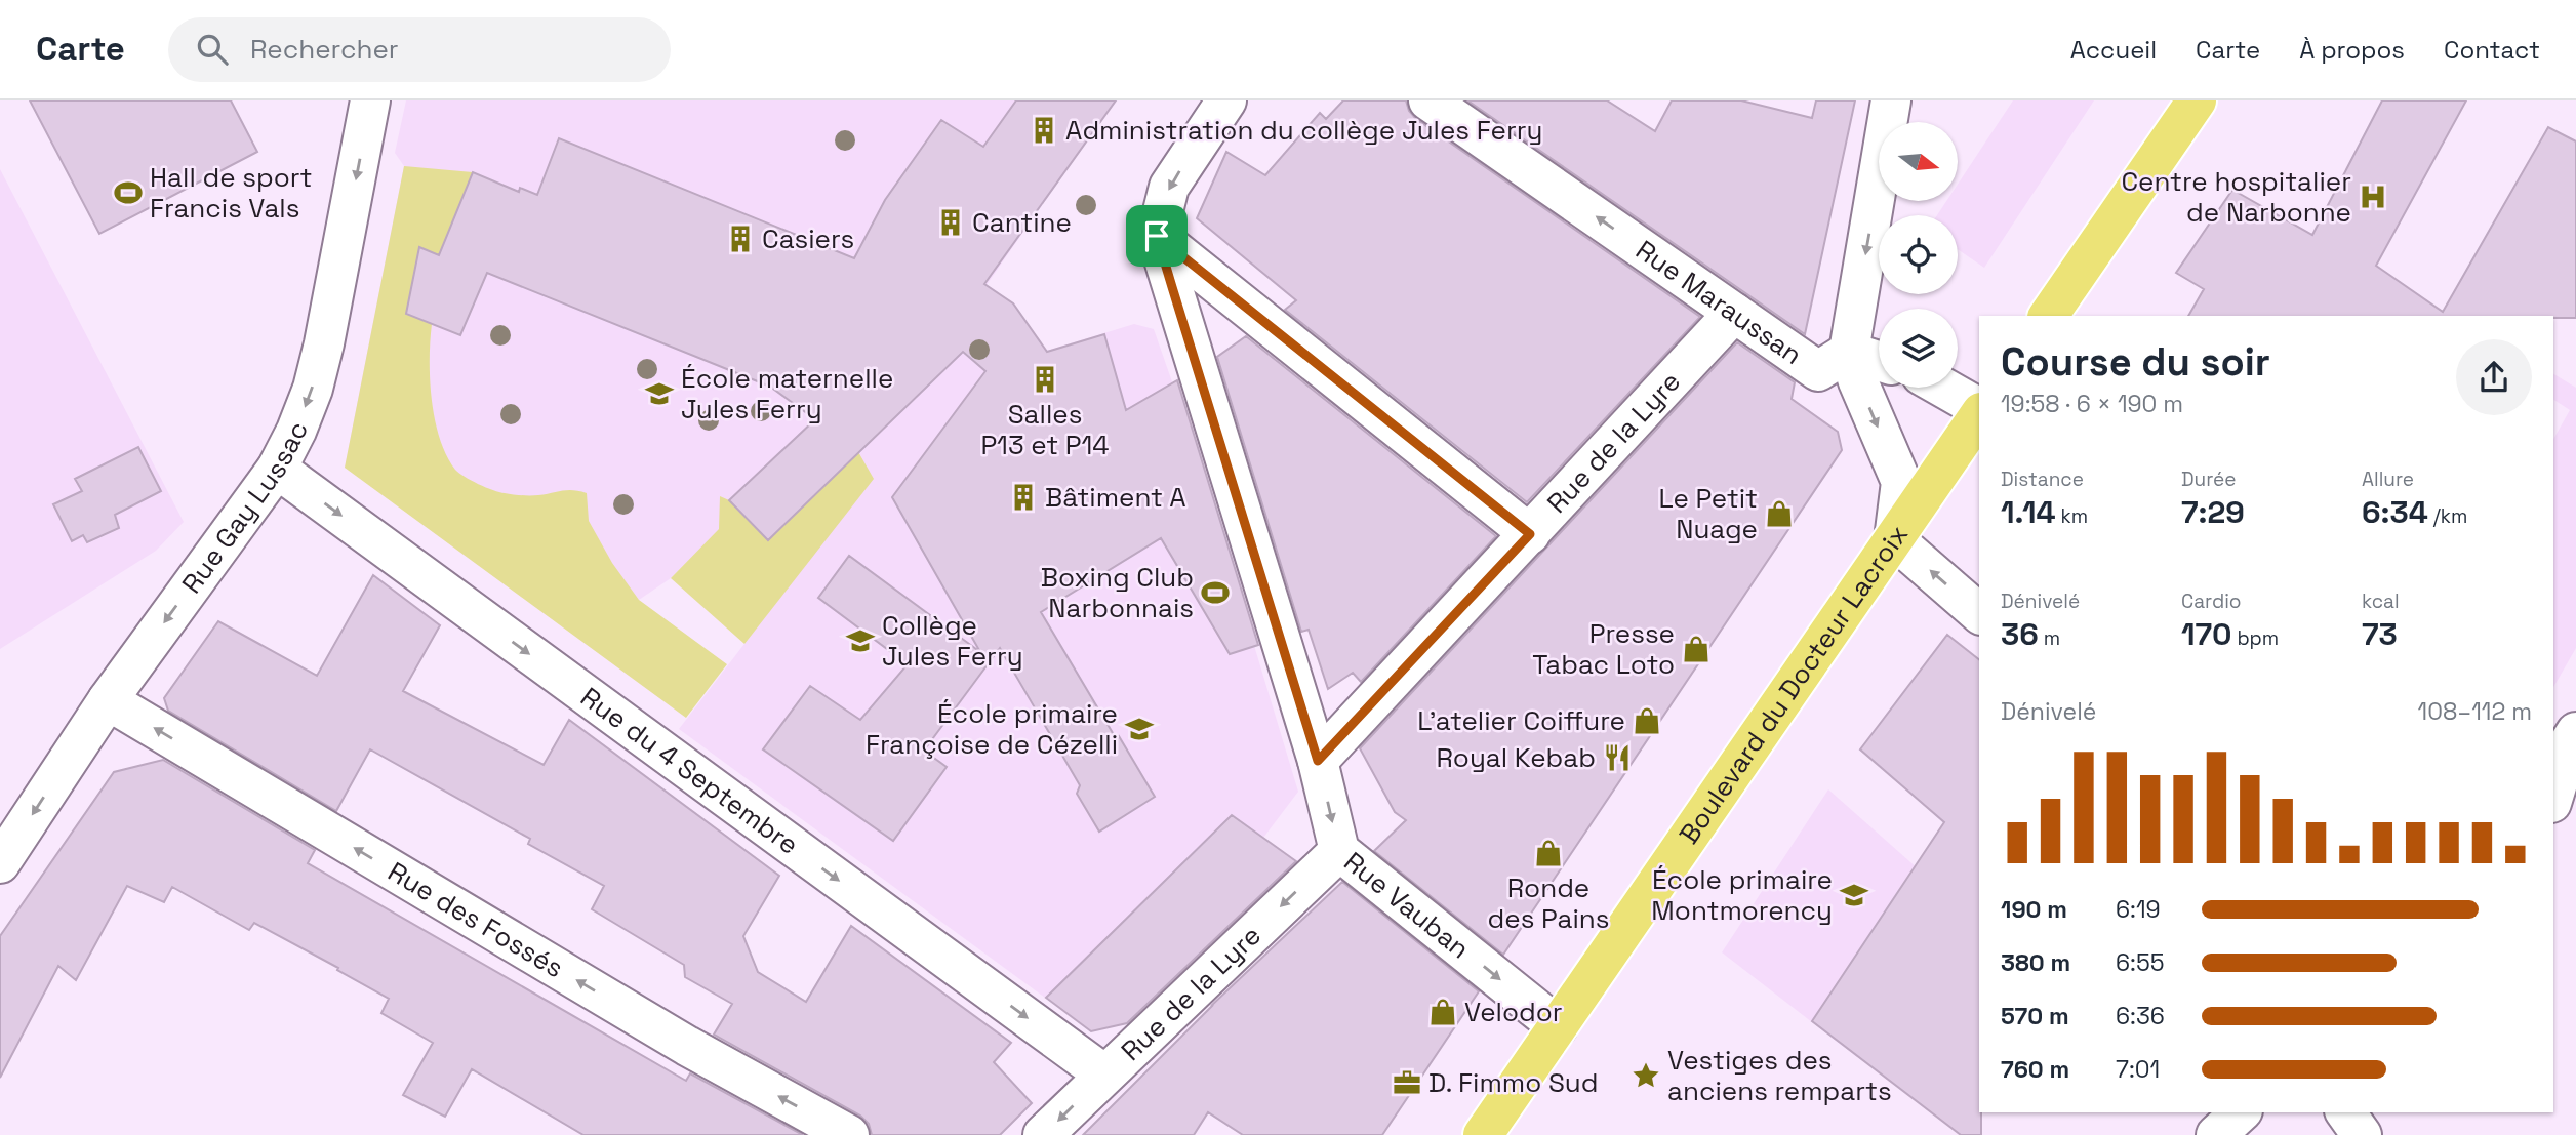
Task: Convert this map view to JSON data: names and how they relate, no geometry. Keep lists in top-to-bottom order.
{
  "streets": {
    "main road": ["Boulevard du Docteur Lacroix"],
    "street": [
      "Rue Maraussan",
      "Rue de la Lyre",
      "Rue Gay Lussac",
      "Rue du 4 Septembre",
      "Rue Vauban",
      "Rue des Fossés"
    ]
  },
  "crossings": [
    ["Rue Maraussan", "Rue de la Lyre"],
    ["Rue de la Lyre", "Rue du 4 Septembre"],
    ["Rue de la Lyre", "Rue Vauban"],
    ["Rue Gay Lussac", "Rue du 4 Septembre"],
    ["Rue Gay Lussac", "Rue des Fossés"],
    ["Boulevard du Docteur Lacroix", "Rue Vauban"]
  ],
  "one_way": [
    "Rue de la Lyre",
    "Rue Gay Lussac",
    "Rue du 4 Septembre",
    "Rue Vauban",
    "Rue des Fossés"
  ],
  "places": {
    "building": [
      "Administration du collège Jules Ferry",
      "Cantine",
      "Casiers",
      "Salles P13 et P14",
      "Bâtiment A"
    ],
    "sports": ["Hall de sport Francis Vals", "Boxing Club Narbonnais"],
    "hospital": ["Centre hospitalier de Narbonne"],
    "school or university": [
      "École maternelle Jules Ferry",
      "Collège Jules Ferry",
      "École primaire Françoise de Cézelli",
      "École primaire Montmorency"
    ],
    "shop": [
      "Le Petit Nuage",
      "Presse Tabac Loto",
      "L'atelier Coiffure",
      "Ronde des Pains",
      "Velodor"
    ],
    "restaurant": ["Royal Kebab"],
    "place": ["Vestiges des anciens remparts"],
    "office": ["D. Fimmo Sud"]
  },
  "north": "right",
  "page": {
    "header": "Carte",
    "search": "Rechercher",
    "nav": [
      "Accueil",
      "Carte",
      "À propos",
      "Contact"
    ],
    "heading": ["Course du soir", "19:58 · 6 × 190 m"],
    "stats": [
      ["Distance", "1.14 km"],
      ["Durée", "7:29"],
      ["Allure", "6:34 /km"],
      ["Dénivelé", "36 m"],
      ["Cardio", "170 bpm"],
      ["kcal", "73"]
    ],
    "chart": ["Dénivelé", "108–112 m"],
    "list": [
      {
        "name": "190 m",
        "note": "6:19"
      },
      {
        "name": "380 m",
        "note": "6:55"
      },
      {
        "name": "570 m",
        "note": "6:36"
      },
      {
        "name": "760 m",
        "note": "7:01"
      }
    ]
  }
}
